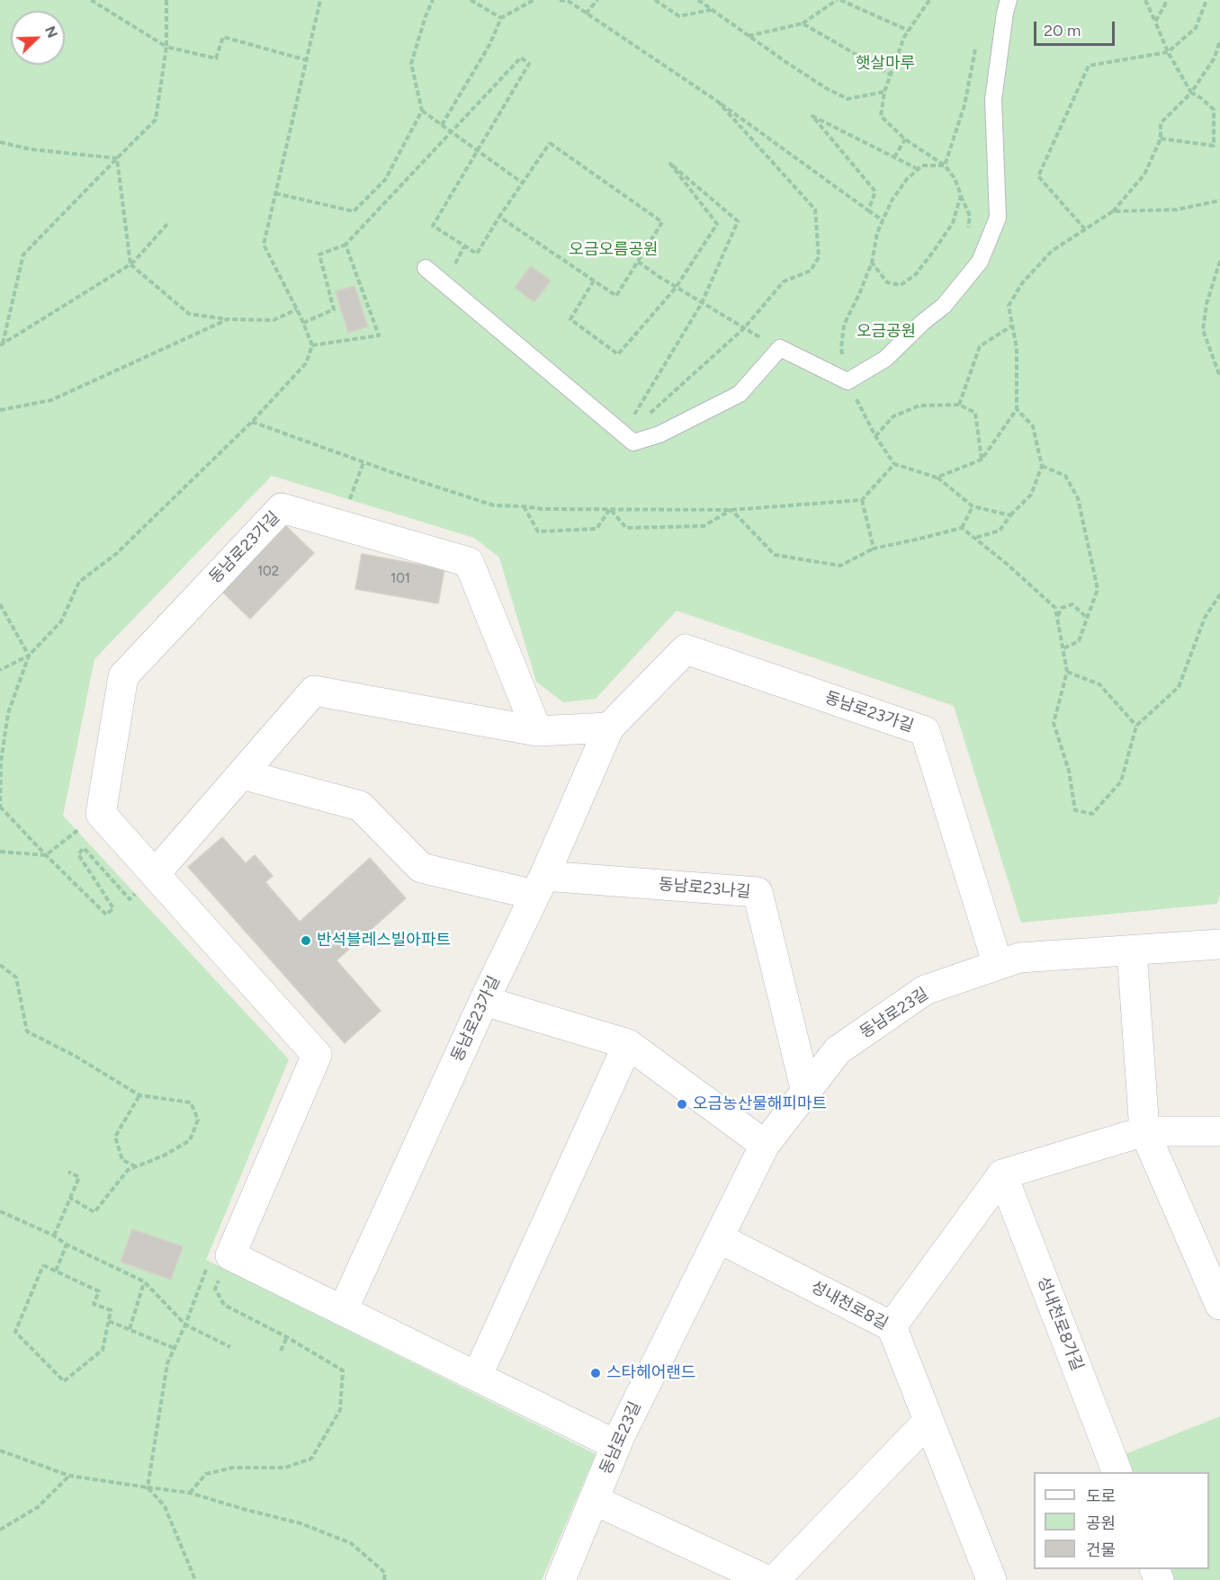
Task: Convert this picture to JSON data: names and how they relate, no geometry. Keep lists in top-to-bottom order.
{
  "streets": {
    "street": [
      "동남로23가길",
      "동남로23나길",
      "동남로23길",
      "성내천로8길",
      "성내천로8가길"
    ]
  },
  "crossings": [
    ["동남로23가길", "동남로23나길"],
    ["동남로23가길", "동남로23길"],
    ["동남로23나길", "동남로23길"],
    ["동남로23길", "성내천로8길"]
  ],
  "parks": ["햇살마루", "오금오름공원", "오금공원"],
  "places": ["반석블레스빌아파트", "오금농산물해피마트", "스타헤어랜드"],
  "house_numbers": ["102", "101"],
  "legend": ["도로", "공원", "건물"],
  "scale_bar": "20 m",
  "north": "top right"
}
